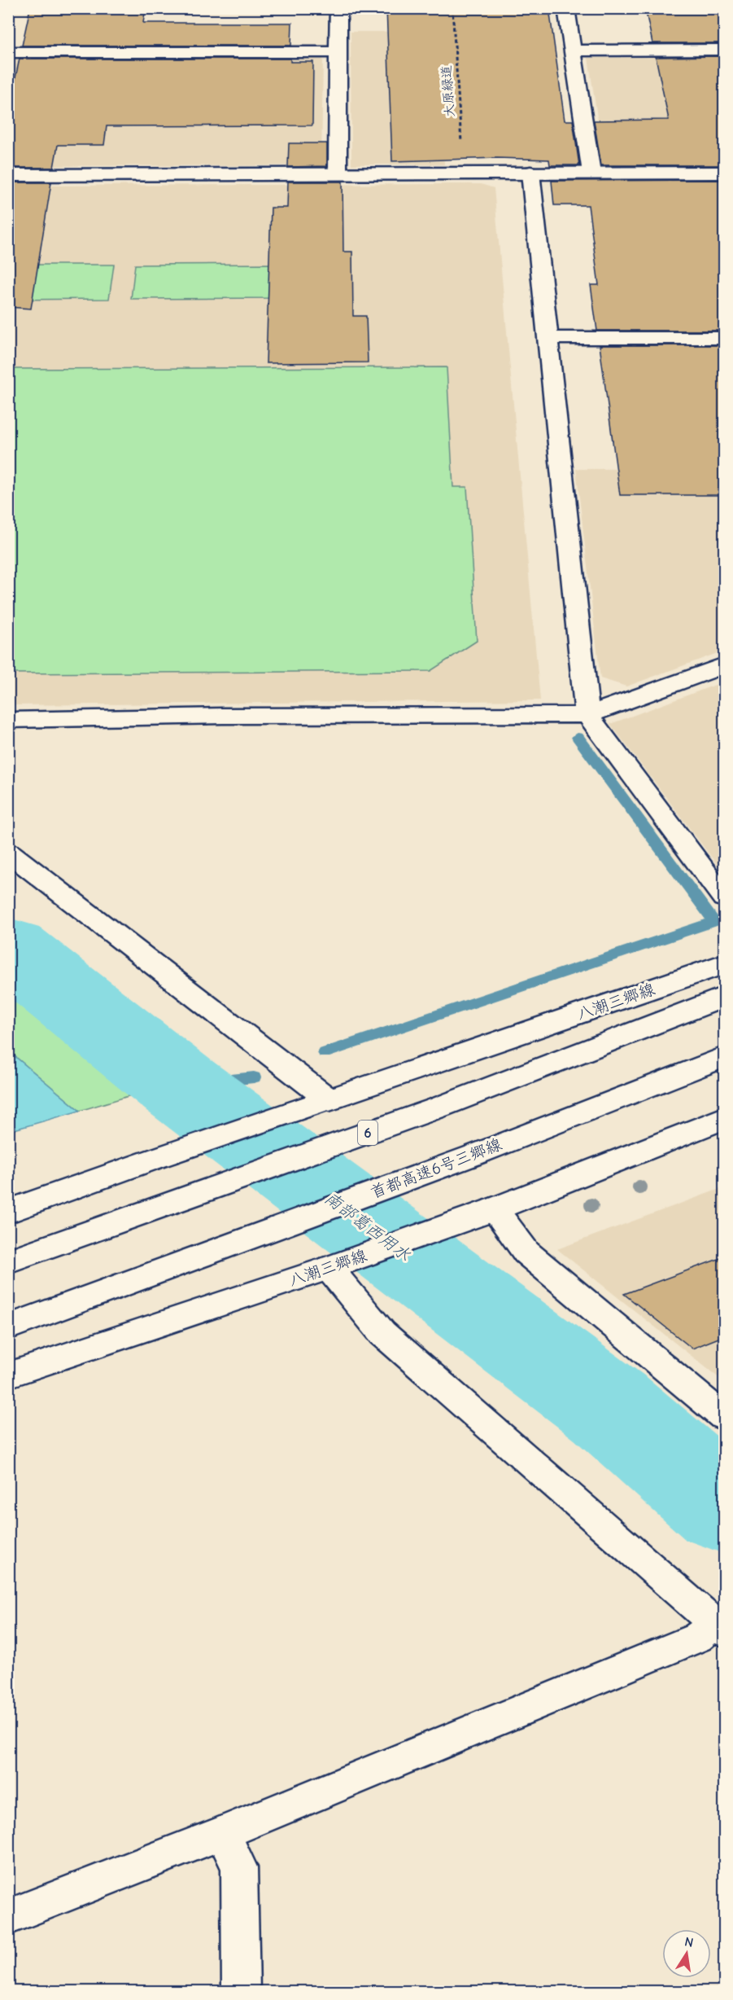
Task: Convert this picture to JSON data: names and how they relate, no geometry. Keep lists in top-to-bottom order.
{
  "streets": {
    "main road": ["八潮三郷線", "6", "首都高速6号三郷線"],
    "path": ["大原緑道"]
  },
  "water": ["南部葛西用水"],
  "north": "top"
}
